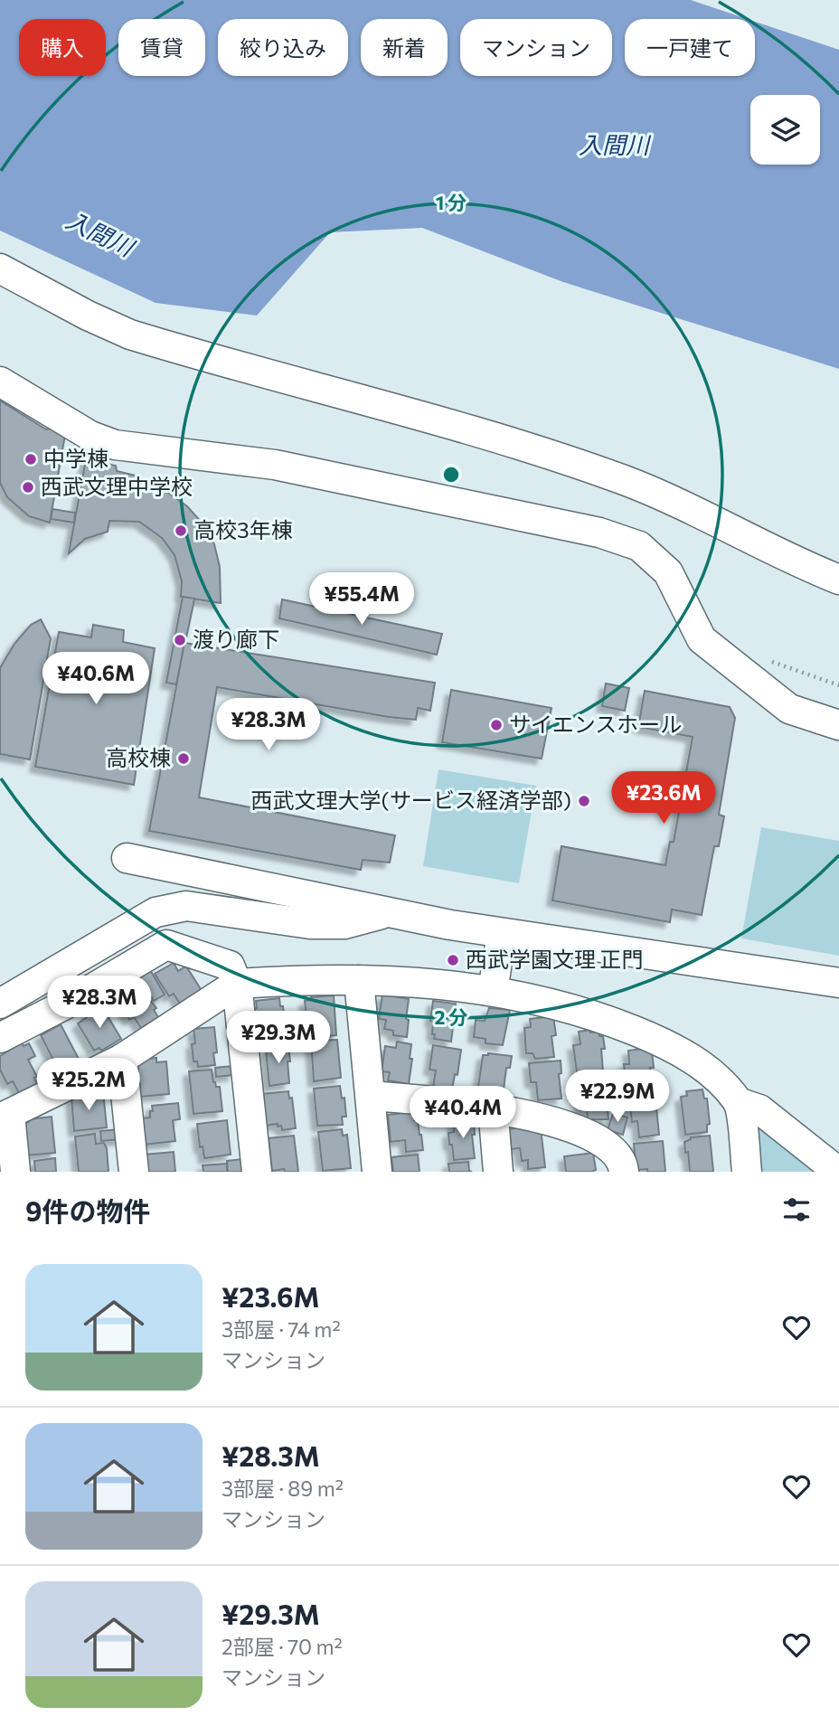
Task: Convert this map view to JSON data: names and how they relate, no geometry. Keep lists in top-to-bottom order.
{
  "water": ["入間川"],
  "places": [
    "中学棟",
    "西武文理中学校",
    "高校3年棟",
    "渡り廊下",
    "サイエンスホール",
    "高校棟",
    "西武文理大学(サービス経済学部)",
    "西武学園文理 正門"
  ],
  "page": {
    "chip": [
      "購入",
      "賃貸",
      "絞り込み",
      "新着",
      "マンション",
      "一戸建て"
    ],
    "price": [
      "¥55.4M",
      "¥40.6M",
      "¥28.3M",
      "¥23.6M",
      "¥28.3M",
      "¥29.3M",
      "¥25.2M",
      "¥22.9M",
      "¥40.4M"
    ],
    "heading": "9件の物件",
    "list": [
      {
        "name": "¥23.6M",
        "note": "3部屋 · 74 m² · マンション"
      },
      {
        "name": "¥28.3M",
        "note": "3部屋 · 89 m² · マンション"
      },
      {
        "name": "¥29.3M",
        "note": "2部屋 · 70 m² · マンション"
      }
    ]
  },
  "rings": ["1 分", "2 分"]
}
